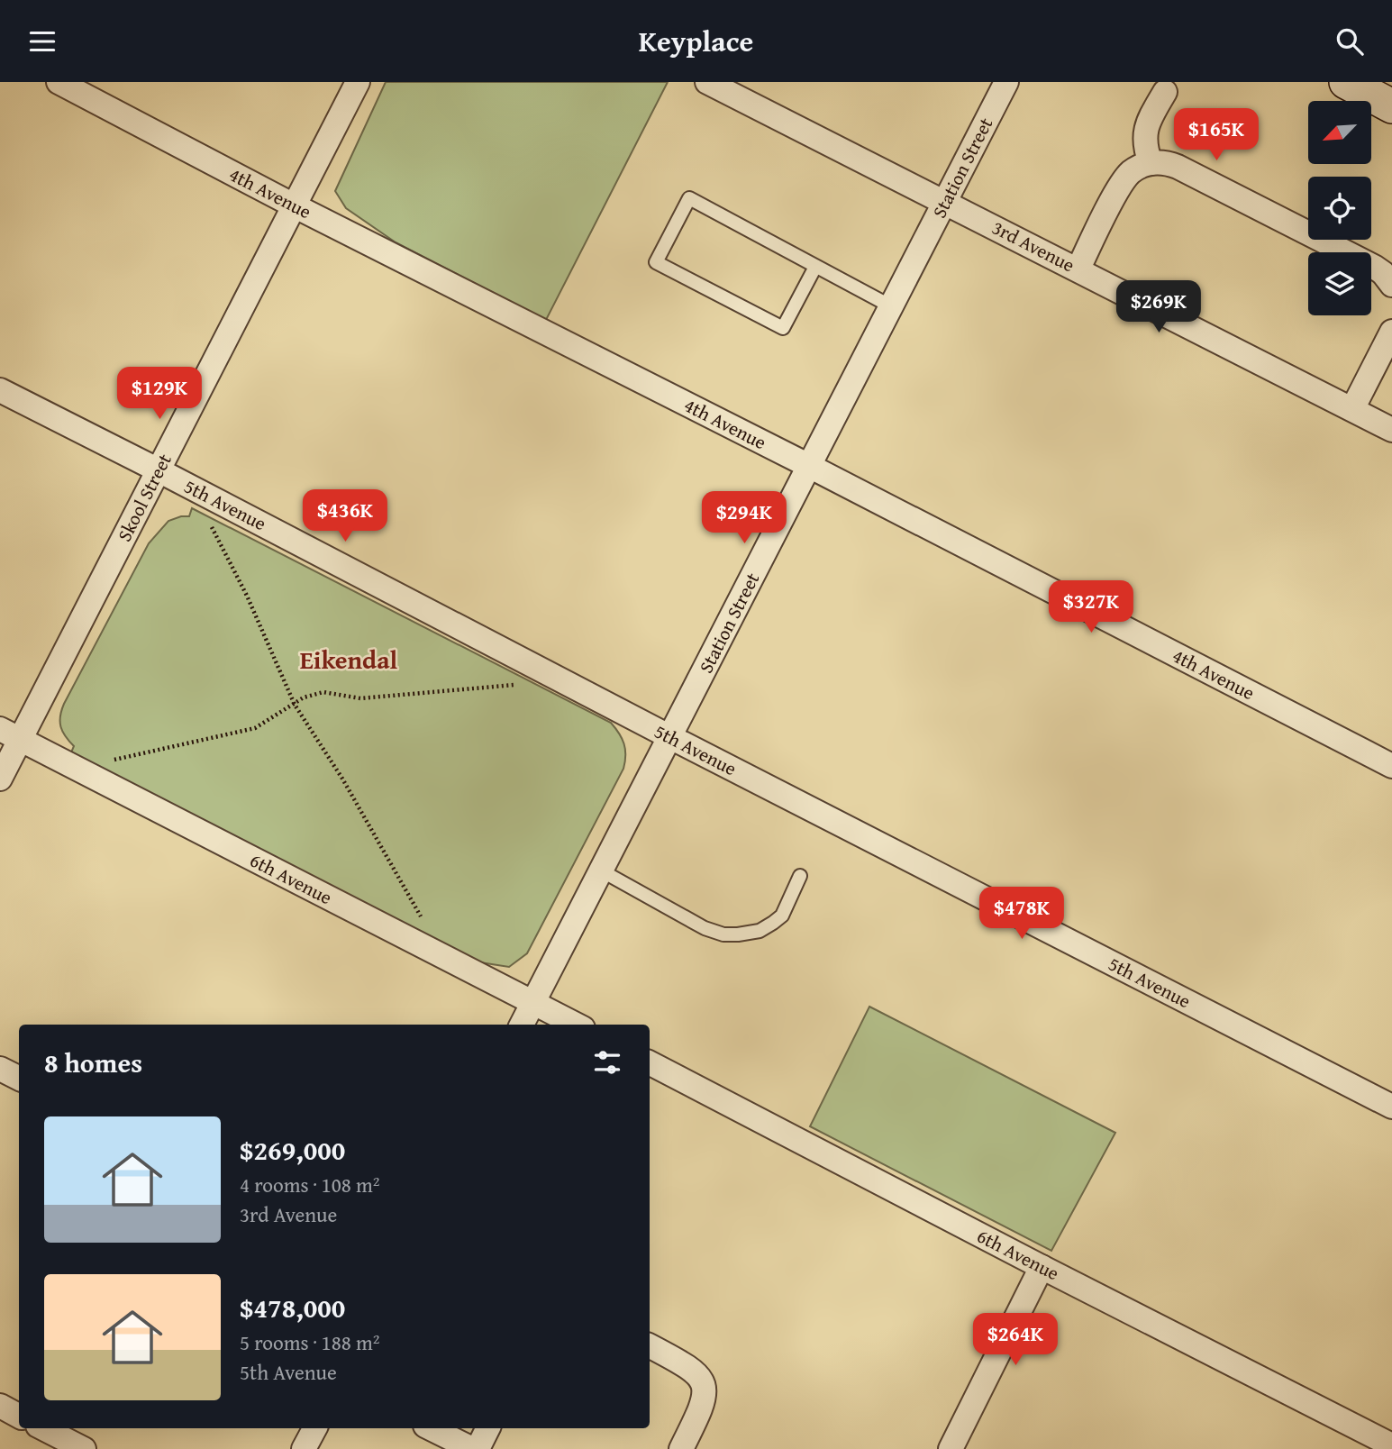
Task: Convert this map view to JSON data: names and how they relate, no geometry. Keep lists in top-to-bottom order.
{
  "streets": {
    "street": [
      "Station Street",
      "4th Avenue",
      "3rd Avenue",
      "Skool Street",
      "5th Avenue",
      "6th Avenue"
    ]
  },
  "crossings": [
    ["Station Street", "4th Avenue"],
    ["Station Street", "3rd Avenue"],
    ["Station Street", "5th Avenue"],
    ["Station Street", "6th Avenue"],
    ["4th Avenue", "Skool Street"],
    ["Skool Street", "5th Avenue"],
    ["Skool Street", "6th Avenue"]
  ],
  "districts": ["Eikendal"],
  "north": "bottom left",
  "page": {
    "header": "Keyplace",
    "price": [
      "$165K",
      "$269K",
      "$129K",
      "$436K",
      "$294K",
      "$327K",
      "$478K",
      "$264K"
    ],
    "heading": "8 homes",
    "list": [
      {
        "name": "$269,000",
        "note": "4 rooms · 108 m² · 3rd Avenue"
      },
      {
        "name": "$478,000",
        "note": "5 rooms · 188 m² · 5th Avenue"
      }
    ]
  }
}
